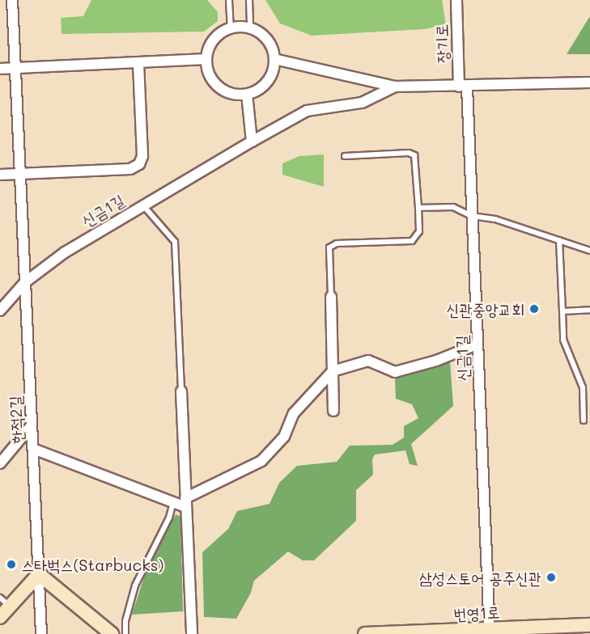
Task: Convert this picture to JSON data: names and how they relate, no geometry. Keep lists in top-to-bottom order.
{
  "streets": {
    "main road": ["번영1로"],
    "street": ["장기로", "신금1길", "한적2길"]
  },
  "crossings": [
    ["장기로", "신금1길"],
    ["신금1길", "한적2길"],
    ["신금1길", "번영1로"]
  ],
  "places": ["신관중앙교회", "스타벅스(Starbucks)", "삼성스토어 공주신관"]
}
